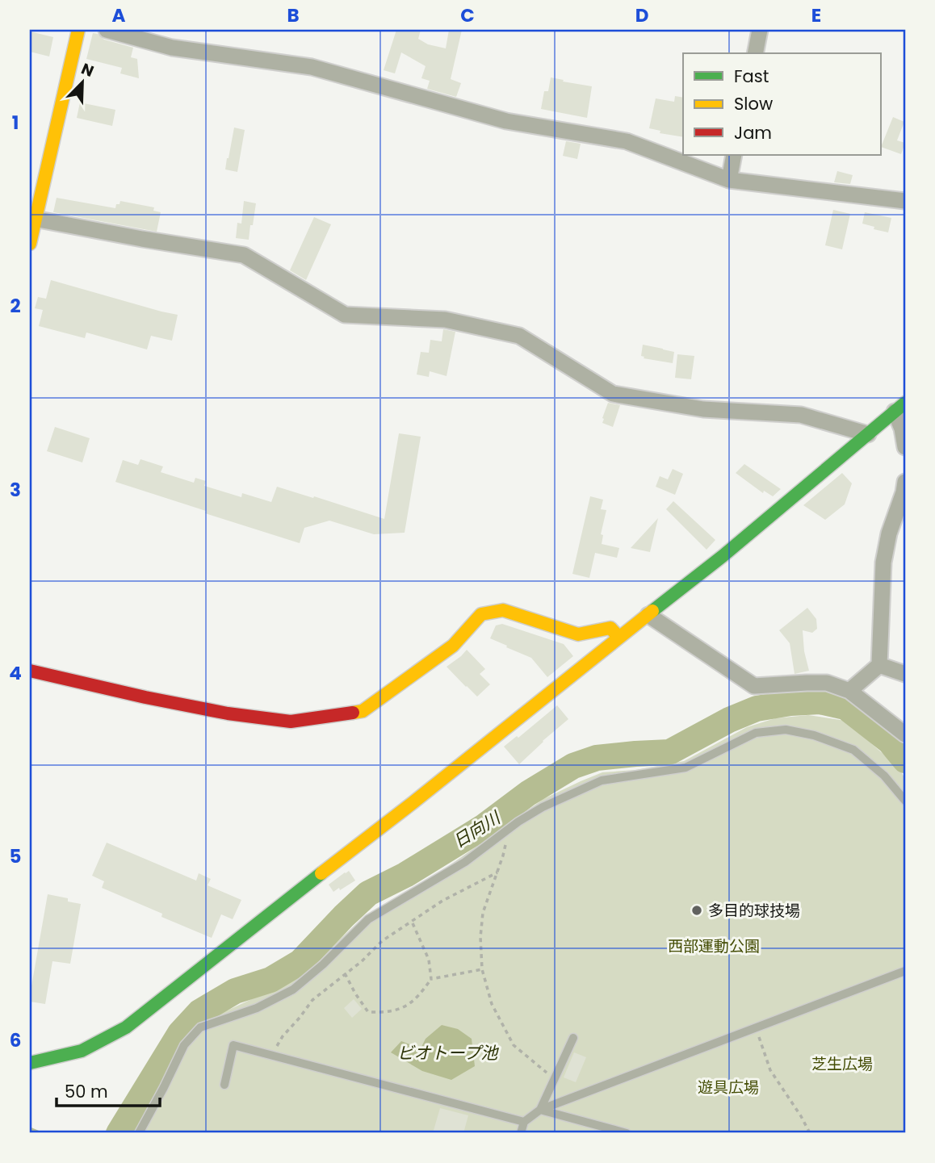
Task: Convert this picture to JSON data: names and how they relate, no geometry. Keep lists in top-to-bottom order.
{
  "water": ["日向川", "ビオトープ池"],
  "parks": ["西部運動公園", "芝生広場", "遊具広場"],
  "places": ["多目的球技場"],
  "legend": ["Fast", "Slow", "Jam"],
  "scale_bar": "50 m",
  "north": "top right",
  "grid": {
    "columns": [
      "A",
      "B",
      "C",
      "D",
      "E"
    ],
    "rows": [
      "1",
      "2",
      "3",
      "4",
      "5",
      "6"
    ]
  }
}
